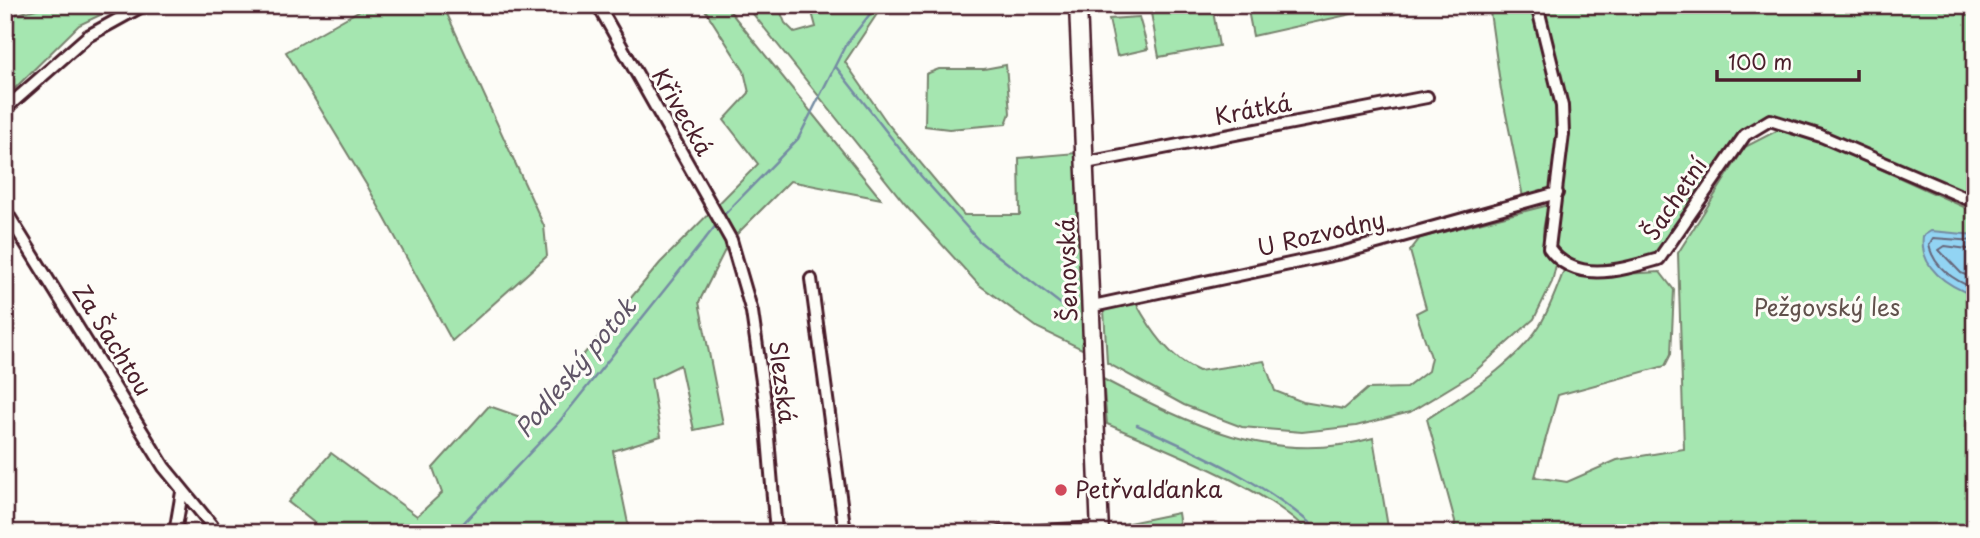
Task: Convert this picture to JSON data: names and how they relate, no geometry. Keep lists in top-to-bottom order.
{
  "streets": {
    "main road": ["Šenovská"],
    "street": [
      "Krátká",
      "Křivecká",
      "Šachetní",
      "U Rozvodny",
      "Za Šachtou",
      "Slezská"
    ]
  },
  "crossings": [
    ["Krátká", "Šenovská"],
    ["Křivecká", "Slezská"],
    ["Šachetní", "U Rozvodny"],
    ["U Rozvodny", "Šenovská"]
  ],
  "water": ["Podleský potok"],
  "parks": ["Pežgovský les"],
  "places": ["Petřvalďanka"],
  "scale_bar": "100 m"
}
